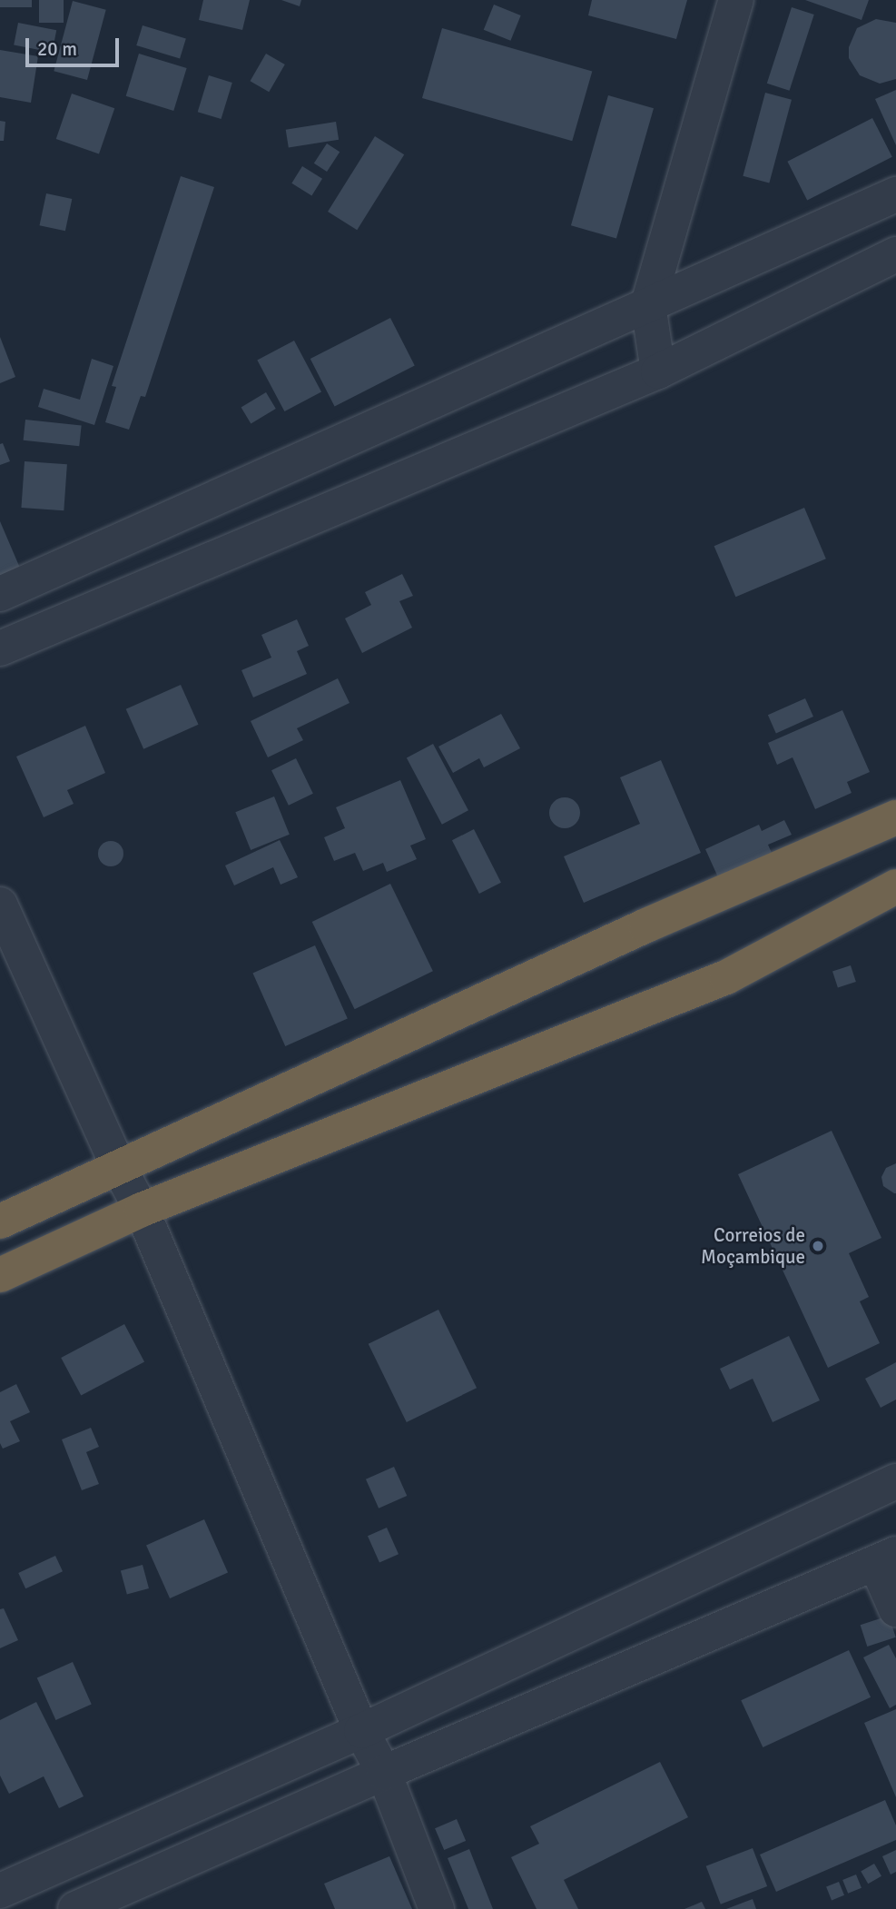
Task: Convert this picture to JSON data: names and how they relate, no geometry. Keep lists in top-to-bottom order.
{
  "places": ["Correios de Moçambique"],
  "scale_bar": "20 m"
}
